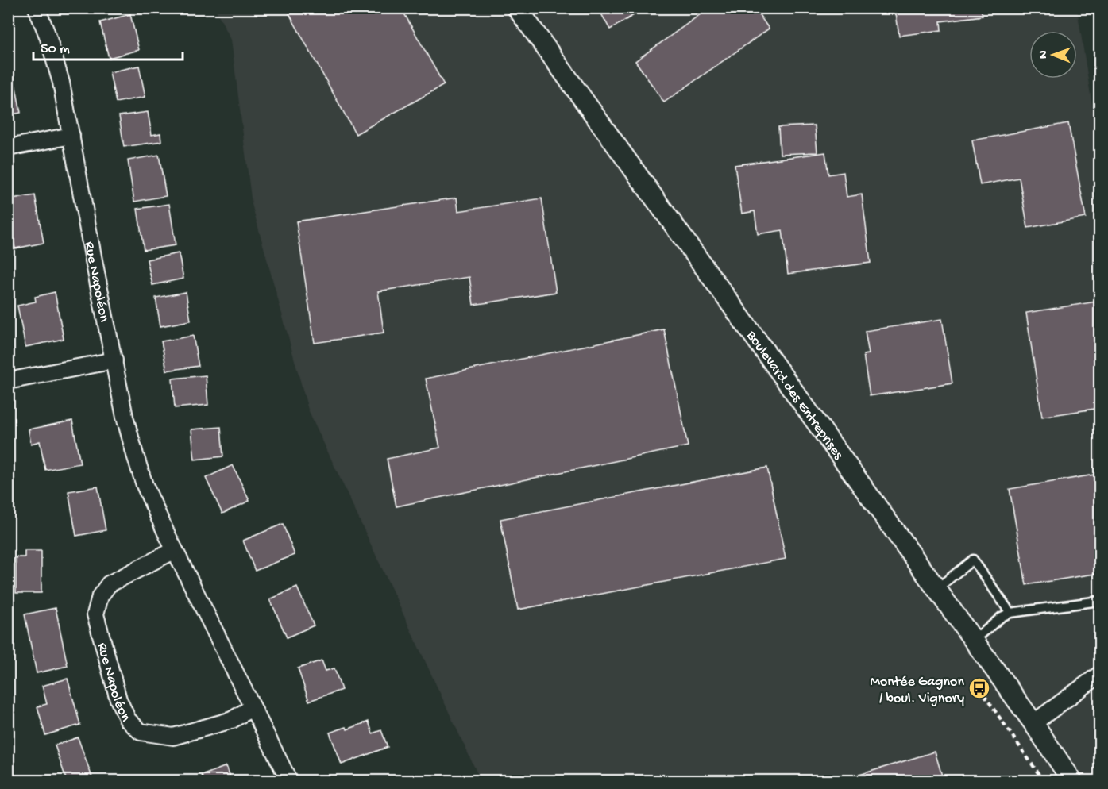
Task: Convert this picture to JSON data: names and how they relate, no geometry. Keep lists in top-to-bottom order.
{
  "streets": {
    "street": ["Rue Napoléon", "Boulevard des Entreprises"]
  },
  "places": {
    "bus stop": ["Montée Gagnon / boul. Vignory"]
  },
  "scale_bar": "50 m",
  "north": "left"
}
